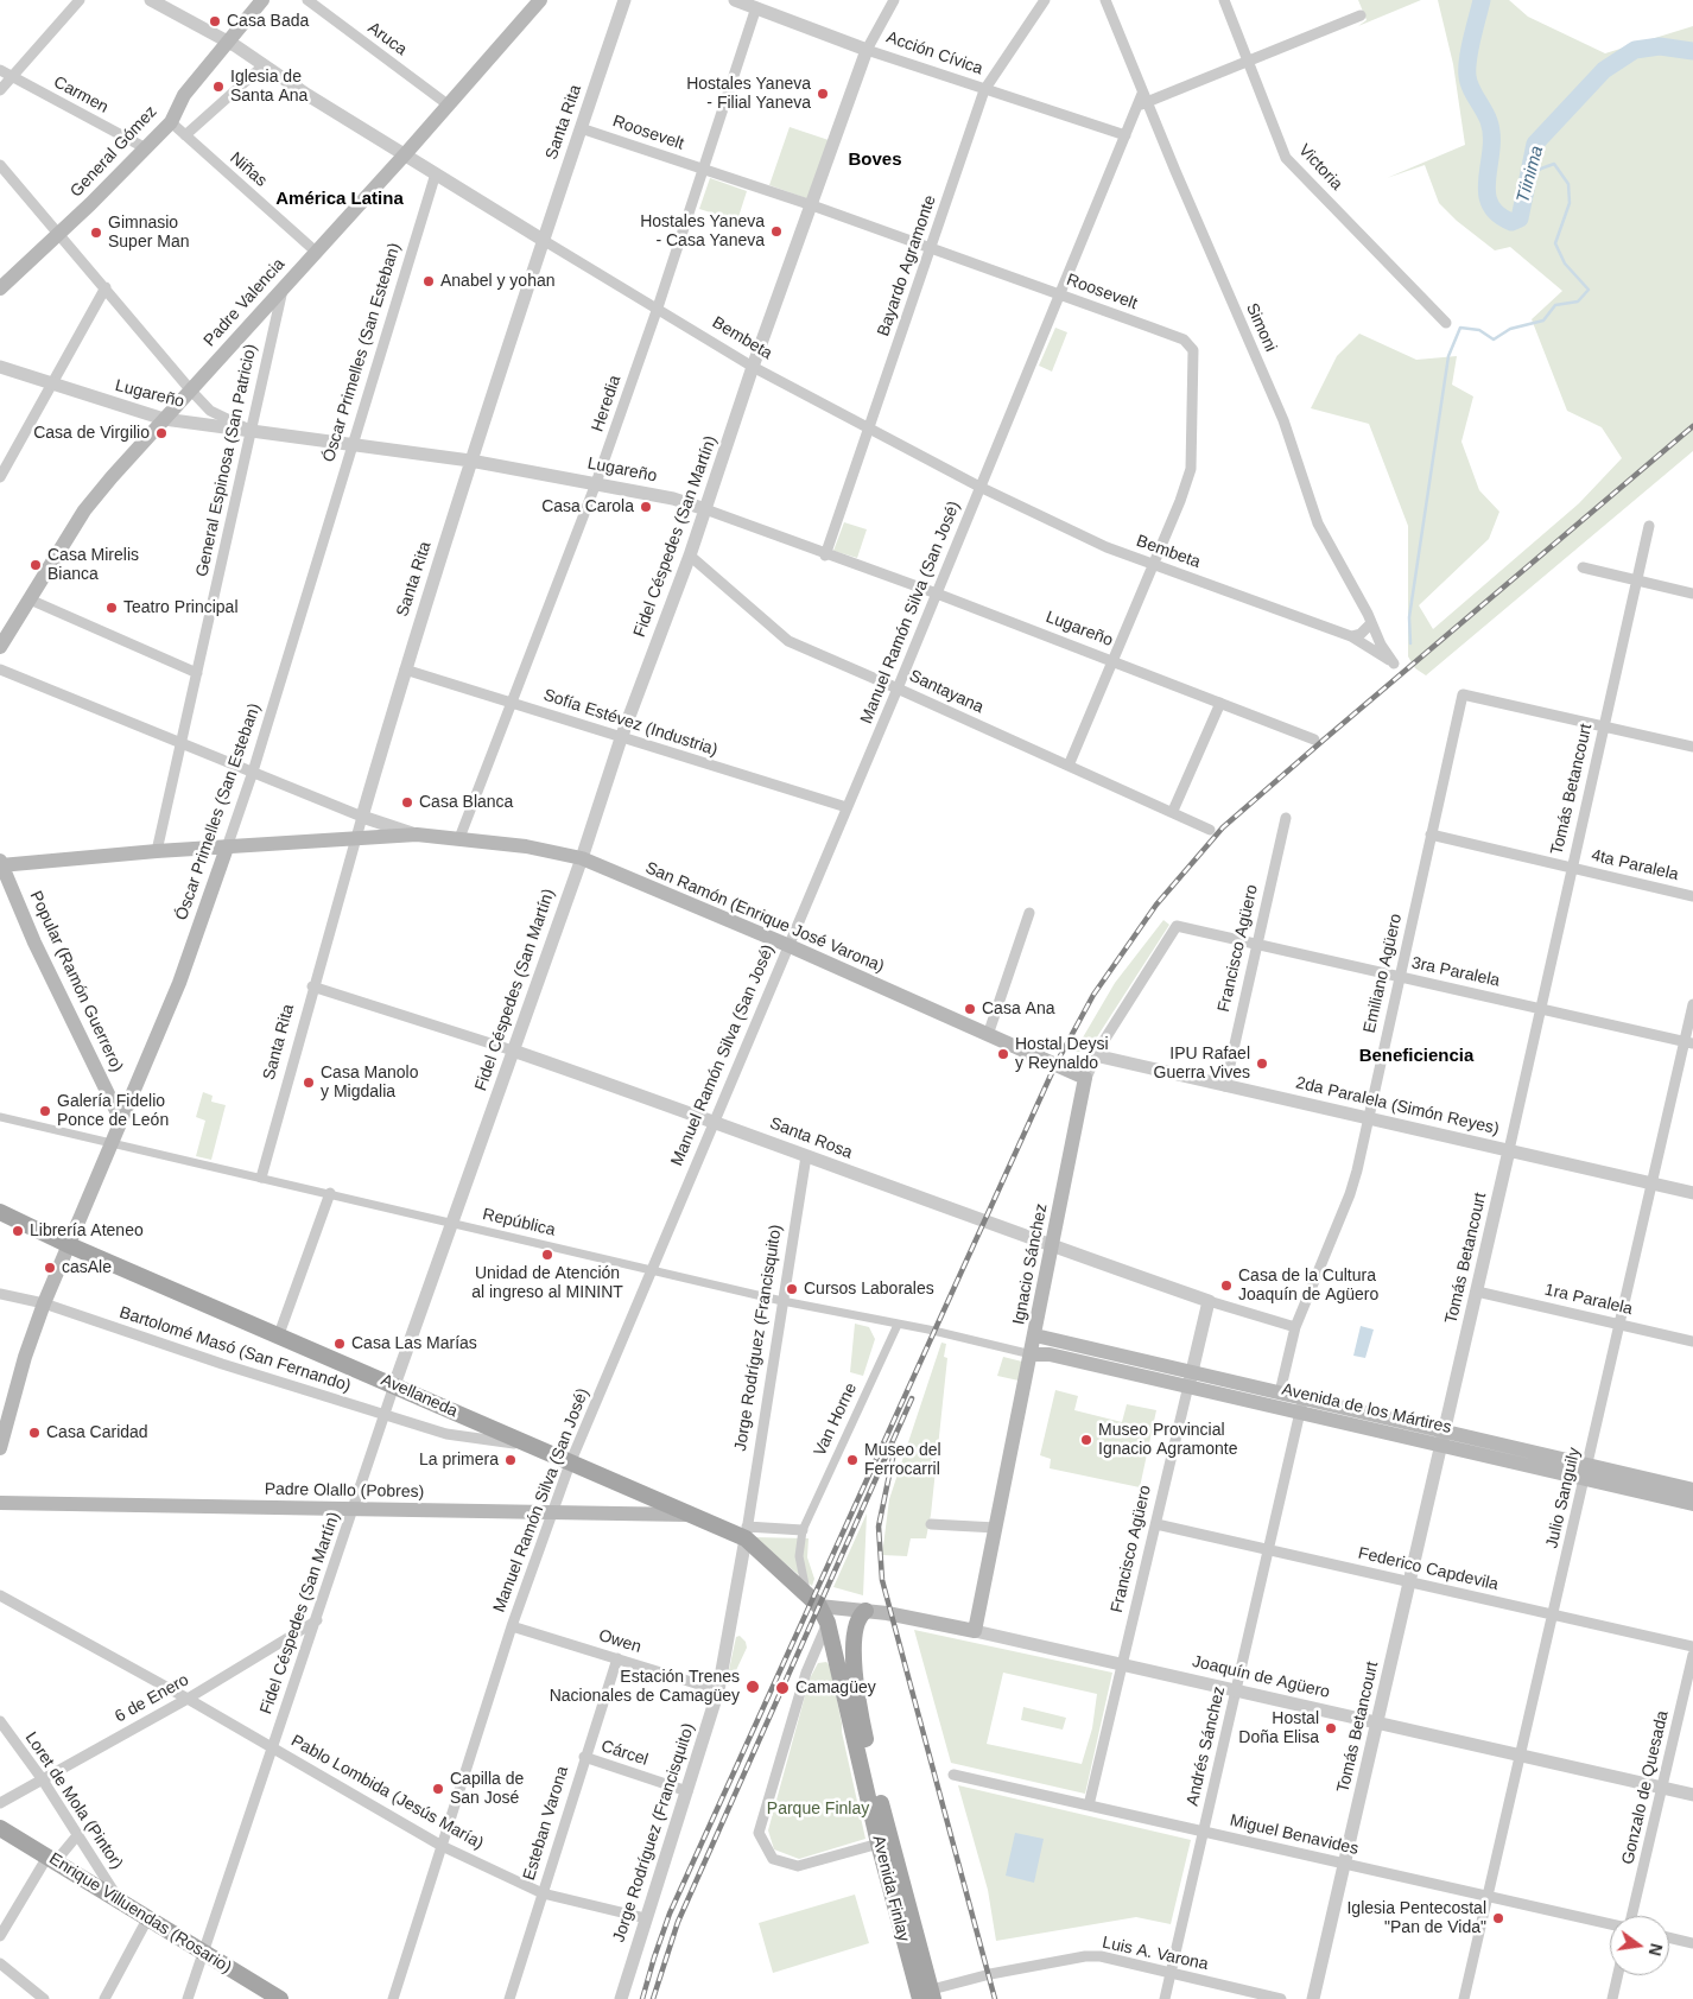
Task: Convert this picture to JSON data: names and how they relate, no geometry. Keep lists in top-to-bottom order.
{
  "streets": {
    "main road": [
      "General Gómez",
      "Padre Valencia",
      "Óscar Primelles (San Esteban)",
      "San Ramón (Enrique José Varona)",
      "Popular (Ramón Guerrero)",
      "Ignacio Sánchez",
      "Avellaneda",
      "Avenida de los Mártires",
      "Padre Olallo (Pobres)",
      "Joaquín de Agüero",
      "Avenida Finlay",
      "Enrique Villuendas (Rosario)"
    ],
    "street": [
      "Aruca",
      "Acción Cívica",
      "Carmen",
      "Santa Rita",
      "Roosevelt",
      "Victoria",
      "Niñas",
      "Bayardo Agramonte",
      "Simoni",
      "Bembeta",
      "Lugareño",
      "Heredia",
      "General Espinosa (San Patricio)",
      "Fidel Céspedes (San Martín)",
      "Manuel Ramón Silva (San José)",
      "Santayana",
      "Sofía Estévez (Industria)",
      "Tomás Betancourt",
      "4ta Paralela",
      "Francisco Agüero",
      "3ra Paralela",
      "Emiliano Agüero",
      "2da Paralela (Simón Reyes)",
      "Santa Rosa",
      "República",
      "1ra Paralela",
      "Jorge Rodríguez (Francisquito)",
      "Bartolomé Masó (San Fernando)",
      "Van Horne",
      "Julio Sanguily",
      "Federico Capdevila",
      "Owen",
      "6 de Enero",
      "Andrés Sánchez",
      "Cárcel",
      "Gonzalo de Quesada",
      "Pablo Lombida (Jesús María)",
      "Loret de Mola (Pintor)",
      "Esteban Varona",
      "Miguel Benavides",
      "Luis A. Varona"
    ]
  },
  "crossings": [
    ["Aruca", "Padre Valencia"],
    ["Acción Cívica", "Bayardo Agramonte"],
    ["Acción Cívica", "Heredia"],
    ["Acción Cívica", "Fidel Céspedes (San Martín)"],
    ["Acción Cívica", "Manuel Ramón Silva (San José)"],
    ["Carmen", "General Gómez"],
    ["Santa Rita", "Roosevelt"],
    ["Santa Rita", "Bembeta"],
    ["Santa Rita", "Lugareño"],
    ["Santa Rita", "Sofía Estévez (Industria)"],
    ["Santa Rita", "San Ramón (Enrique José Varona)"],
    ["Santa Rita", "Santa Rosa"],
    ["Santa Rita", "República"],
    ["Roosevelt", "Bayardo Agramonte"],
    ["Roosevelt", "Bembeta"],
    ["Roosevelt", "Lugareño"],
    ["Roosevelt", "Heredia"],
    ["Roosevelt", "Fidel Céspedes (San Martín)"],
    ["Roosevelt", "Manuel Ramón Silva (San José)"],
    ["Roosevelt", "Santayana"],
    ["General Gómez", "Niñas"],
    ["General Gómez", "Bembeta"],
    ["Niñas", "Padre Valencia"],
    ["Bayardo Agramonte", "Bembeta"],
    ["Bayardo Agramonte", "Lugareño"],
    ["Padre Valencia", "Bembeta"],
    ["Padre Valencia", "Lugareño"],
    ["Padre Valencia", "General Espinosa (San Patricio)"],
    ["Simoni", "Bembeta"],
    ["Simoni", "Manuel Ramón Silva (San José)"],
    ["Bembeta", "Óscar Primelles (San Esteban)"],
    ["Bembeta", "Heredia"],
    ["Bembeta", "Fidel Céspedes (San Martín)"],
    ["Bembeta", "Manuel Ramón Silva (San José)"],
    ["Óscar Primelles (San Esteban)", "Lugareño"],
    ["Óscar Primelles (San Esteban)", "San Ramón (Enrique José Varona)"],
    ["Óscar Primelles (San Esteban)", "Popular (Ramón Guerrero)"],
    ["Óscar Primelles (San Esteban)", "República"],
    ["Óscar Primelles (San Esteban)", "Bartolomé Masó (San Fernando)"],
    ["Óscar Primelles (San Esteban)", "Avellaneda"],
    ["Lugareño", "Heredia"],
    ["Lugareño", "General Espinosa (San Patricio)"],
    ["Lugareño", "Fidel Céspedes (San Martín)"],
    ["Lugareño", "Manuel Ramón Silva (San José)"],
    ["Heredia", "Sofía Estévez (Industria)"],
    ["Heredia", "San Ramón (Enrique José Varona)"],
    ["General Espinosa (San Patricio)", "San Ramón (Enrique José Varona)"],
    ["Fidel Céspedes (San Martín)", "Santayana"],
    ["Fidel Céspedes (San Martín)", "Sofía Estévez (Industria)"],
    ["Fidel Céspedes (San Martín)", "San Ramón (Enrique José Varona)"],
    ["Fidel Céspedes (San Martín)", "Santa Rosa"],
    ["Fidel Céspedes (San Martín)", "República"],
    ["Fidel Céspedes (San Martín)", "Bartolomé Masó (San Fernando)"],
    ["Fidel Céspedes (San Martín)", "Avellaneda"],
    ["Fidel Céspedes (San Martín)", "Padre Olallo (Pobres)"],
    ["Fidel Céspedes (San Martín)", "6 de Enero"],
    ["Fidel Céspedes (San Martín)", "Pablo Lombida (Jesús María)"],
    ["Fidel Céspedes (San Martín)", "Enrique Villuendas (Rosario)"],
    ["Manuel Ramón Silva (San José)", "Santayana"],
    ["Manuel Ramón Silva (San José)", "Sofía Estévez (Industria)"],
    ["Manuel Ramón Silva (San José)", "San Ramón (Enrique José Varona)"],
    ["Manuel Ramón Silva (San José)", "Santa Rosa"],
    ["Manuel Ramón Silva (San José)", "República"],
    ["Manuel Ramón Silva (San José)", "Avellaneda"],
    ["Manuel Ramón Silva (San José)", "Padre Olallo (Pobres)"],
    ["Manuel Ramón Silva (San José)", "Owen"],
    ["Manuel Ramón Silva (San José)", "Pablo Lombida (Jesús María)"],
    ["Tomás Betancourt", "4ta Paralela"],
    ["Tomás Betancourt", "3ra Paralela"],
    ["Tomás Betancourt", "Emiliano Agüero"],
    ["Tomás Betancourt", "2da Paralela (Simón Reyes)"],
    ["Tomás Betancourt", "1ra Paralela"],
    ["Tomás Betancourt", "Avenida de los Mártires"],
    ["Tomás Betancourt", "Federico Capdevila"],
    ["Tomás Betancourt", "Joaquín de Agüero"],
    ["Tomás Betancourt", "Miguel Benavides"],
    ["4ta Paralela", "Emiliano Agüero"],
    ["San Ramón (Enrique José Varona)", "Popular (Ramón Guerrero)"],
    ["San Ramón (Enrique José Varona)", "Ignacio Sánchez"],
    ["Francisco Agüero", "3ra Paralela"],
    ["Francisco Agüero", "2da Paralela (Simón Reyes)"],
    ["Francisco Agüero", "Santa Rosa"],
    ["Francisco Agüero", "Avenida de los Mártires"],
    ["Francisco Agüero", "Federico Capdevila"],
    ["Francisco Agüero", "Joaquín de Agüero"],
    ["Francisco Agüero", "Miguel Benavides"],
    ["3ra Paralela", "Emiliano Agüero"],
    ["3ra Paralela", "Ignacio Sánchez"],
    ["3ra Paralela", "Julio Sanguily"],
    ["Emiliano Agüero", "2da Paralela (Simón Reyes)"],
    ["Emiliano Agüero", "Santa Rosa"],
    ["Emiliano Agüero", "Avenida de los Mártires"],
    ["2da Paralela (Simón Reyes)", "Ignacio Sánchez"],
    ["2da Paralela (Simón Reyes)", "Julio Sanguily"],
    ["Santa Rosa", "Ignacio Sánchez"],
    ["Santa Rosa", "Jorge Rodríguez (Francisquito)"],
    ["República", "Ignacio Sánchez"],
    ["República", "Jorge Rodríguez (Francisquito)"],
    ["República", "Avenida de los Mártires"],
    ["República", "Van Horne"],
    ["Ignacio Sánchez", "Avenida de los Mártires"],
    ["Ignacio Sánchez", "Joaquín de Agüero"],
    ["1ra Paralela", "Julio Sanguily"],
    ["Jorge Rodríguez (Francisquito)", "Avellaneda"],
    ["Jorge Rodríguez (Francisquito)", "Owen"],
    ["Jorge Rodríguez (Francisquito)", "Cárcel"],
    ["Jorge Rodríguez (Francisquito)", "Pablo Lombida (Jesús María)"],
    ["Bartolomé Masó (San Fernando)", "Avellaneda"],
    ["Avellaneda", "Van Horne"],
    ["Avellaneda", "Padre Olallo (Pobres)"],
    ["Avellaneda", "Joaquín de Agüero"],
    ["Avellaneda", "Avenida Finlay"],
    ["Avenida de los Mártires", "Julio Sanguily"],
    ["Avenida de los Mártires", "Andrés Sánchez"],
    ["Julio Sanguily", "Federico Capdevila"],
    ["Julio Sanguily", "Joaquín de Agüero"],
    ["Julio Sanguily", "Miguel Benavides"],
    ["Federico Capdevila", "Andrés Sánchez"],
    ["Owen", "Esteban Varona"],
    ["Joaquín de Agüero", "Andrés Sánchez"],
    ["Joaquín de Agüero", "Gonzalo de Quesada"],
    ["Joaquín de Agüero", "Avenida Finlay"],
    ["6 de Enero", "Pablo Lombida (Jesús María)"],
    ["6 de Enero", "Loret de Mola (Pintor)"],
    ["Andrés Sánchez", "Miguel Benavides"],
    ["Andrés Sánchez", "Luis A. Varona"],
    ["Cárcel", "Esteban Varona"],
    ["Pablo Lombida (Jesús María)", "Esteban Varona"],
    ["Loret de Mola (Pintor)", "Enrique Villuendas (Rosario)"],
    ["Avenida Finlay", "Luis A. Varona"]
  ],
  "districts": ["Boves", "América Latina", "Beneficiencia"],
  "water": ["Tíinima"],
  "parks": ["Parque Finlay"],
  "places": [
    "Casa Bada",
    "Iglesia de Santa Ana",
    "Hostales Yaneva - Filial Yaneva",
    "Hostales Yaneva - Casa Yaneva",
    "Gimnasio Super Man",
    "Anabel y yohan",
    "Casa de Virgilio",
    "Casa Carola",
    "Casa Mirelis Bianca",
    "Teatro Principal",
    "Casa Blanca",
    "Casa Ana",
    "Hostal Deysi y Reynaldo",
    "IPU Rafael Guerra Vives",
    "Casa Manolo y Migdalia",
    "Galería Fidelio Ponce de León",
    "Librería Ateneo",
    "Unidad de Atención al ingreso al MININT",
    "casAle",
    "Casa de la Cultura Joaquín de Agüero",
    "Cursos Laborales",
    "Casa Las Marías",
    "Casa Caridad",
    "Museo Provincial Ignacio Agramonte",
    "La primera",
    "Museo del Ferrocarril",
    "Estación Trenes Nacionales de Camagüey",
    "Camagüey",
    "Hostal Doña Elisa",
    "Capilla de San José",
    "Iglesia Pentecostal \"Pan de Vida\""
  ],
  "north": "right"
}
